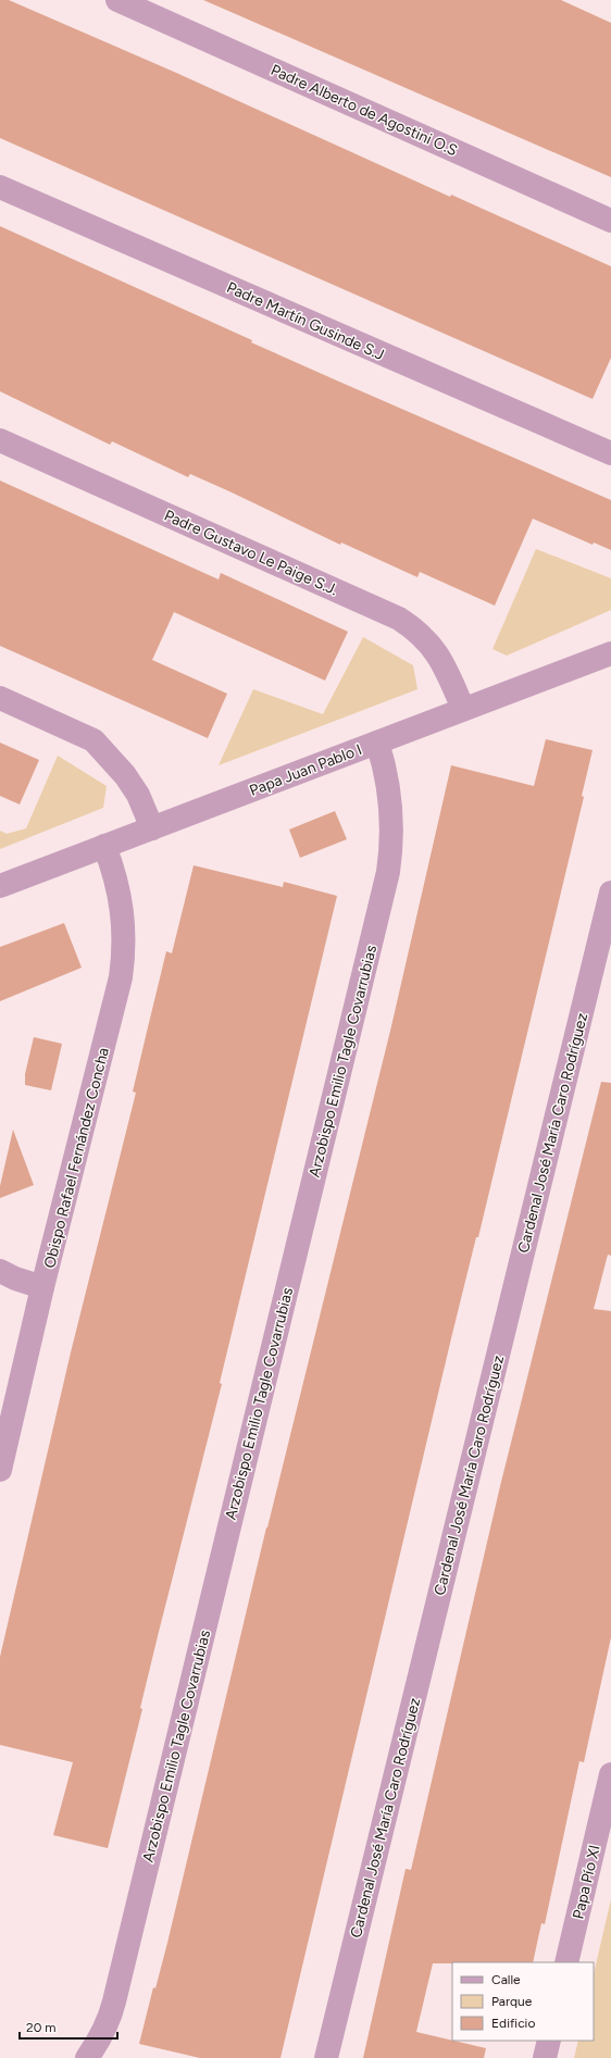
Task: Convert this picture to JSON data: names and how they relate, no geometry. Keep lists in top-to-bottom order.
{
  "streets": {
    "street": [
      "Padre Alberto de Agostini O.S",
      "Padre Martín Gusinde S.J",
      "Padre Gustavo Le Paige S.J.",
      "Papa Juan Pablo I",
      "Arzobispo Emilio Tagle Covarrubias",
      "Cardenal José María Caro Rodríguez",
      "Obispo Rafael Fernández Concha",
      "Papa Pío XI"
    ]
  },
  "crossings": [
    ["Padre Gustavo Le Paige S.J.", "Papa Juan Pablo I"],
    ["Papa Juan Pablo I", "Arzobispo Emilio Tagle Covarrubias"],
    ["Papa Juan Pablo I", "Obispo Rafael Fernández Concha"]
  ],
  "legend": ["Calle", "Parque", "Edificio"],
  "scale_bar": "20 m"
}
